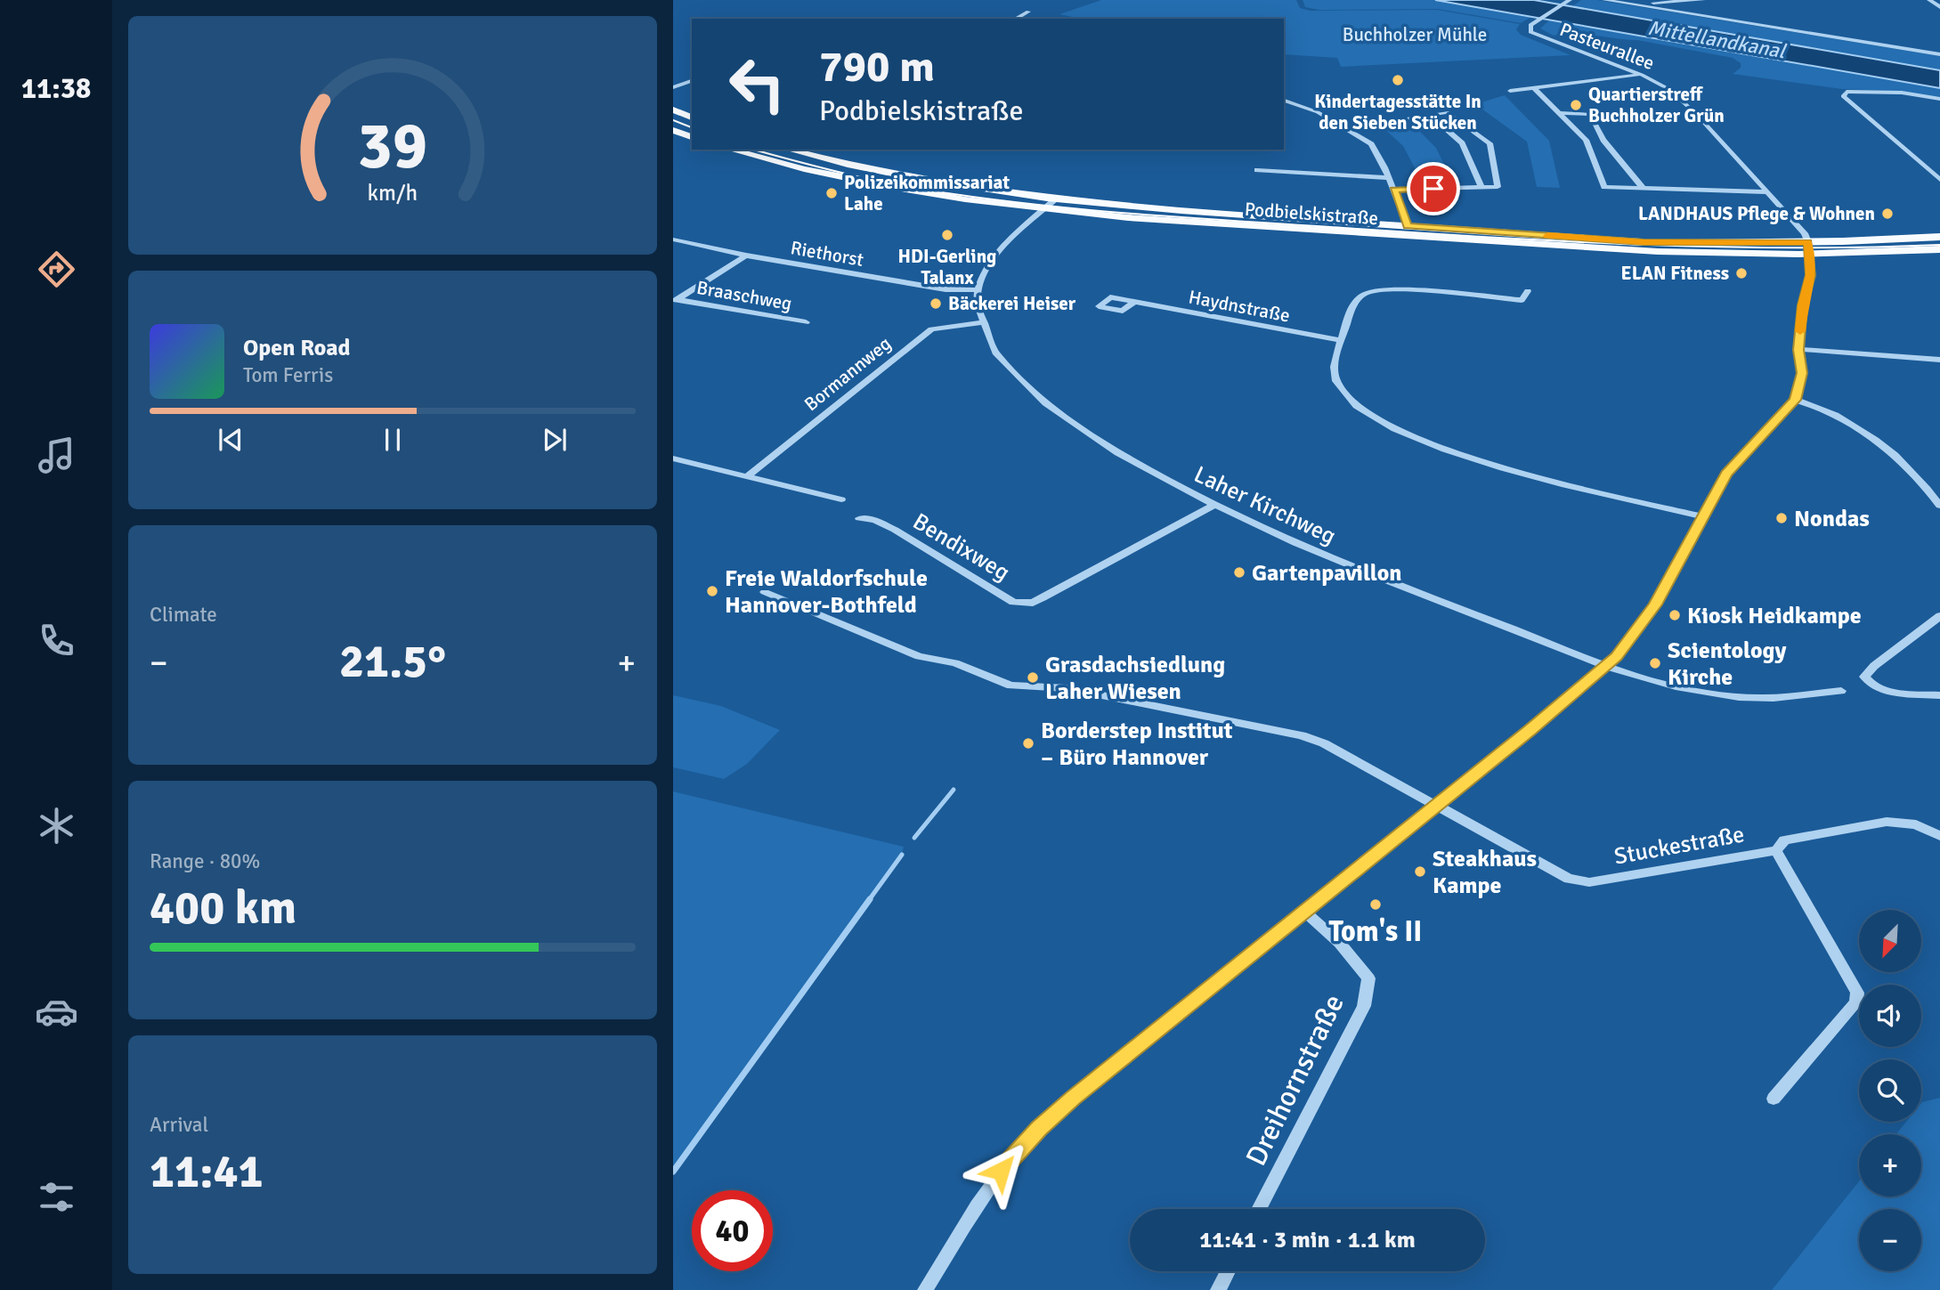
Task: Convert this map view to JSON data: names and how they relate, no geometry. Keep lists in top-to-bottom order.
{
  "streets": {
    "main road": ["Podbielskistraße"],
    "street": [
      "Pasteurallee",
      "Riethorst",
      "Braaschweg",
      "Haydnstraße",
      "Bormannweg",
      "Laher Kirchweg",
      "Bendixweg",
      "Stuckestraße",
      "Dreihornstraße"
    ]
  },
  "crossings": [
    ["Pasteurallee", "Podbielskistraße"],
    ["Podbielskistraße", "Laher Kirchweg"],
    ["Riethorst", "Laher Kirchweg"],
    ["Bormannweg", "Laher Kirchweg"],
    ["Laher Kirchweg", "Bendixweg"]
  ],
  "water": ["Mittellandkanal"],
  "parks": ["Buchholzer Mühle"],
  "places": [
    "Kindertagesstätte In den Sieben Stücken",
    "Quartierstreff Buchholzer Grün",
    "Polizeikommissariat Lahe",
    "LANDHAUS Pflege & Wohnen",
    "HDI-Gerling Talanx",
    "ELAN Fitness",
    "Bäckerei Heiser",
    "Nondas",
    "Gartenpavillon",
    "Freie Waldorfschule Hannover-Bothfeld",
    "Kiosk Heidkampe",
    "Scientology Kirche",
    "Grasdachsiedlung Laher Wiesen",
    "Borderstep Institut – Büro Hannover",
    "Steakhaus Kampe",
    "Tom's II"
  ],
  "north": "bottom left",
  "page": {
    "tabs": "11:38",
    "turn": ["790 m", "Podbielskistraße"],
    "song": ["Open Road", "Tom Ferris"],
    "tile": [
      "Climate",
      ["Range · 80%", "400 km"],
      ["Arrival", "11:41"]
    ],
    "heat": ["−", "21.5°", "+"],
    "map_buttons": ["+", "−"],
    "limit": "40",
    "trip": "11:41 · 3 min · 1.1 km",
    "gauge": ["39", "km/h"]
  }
}
